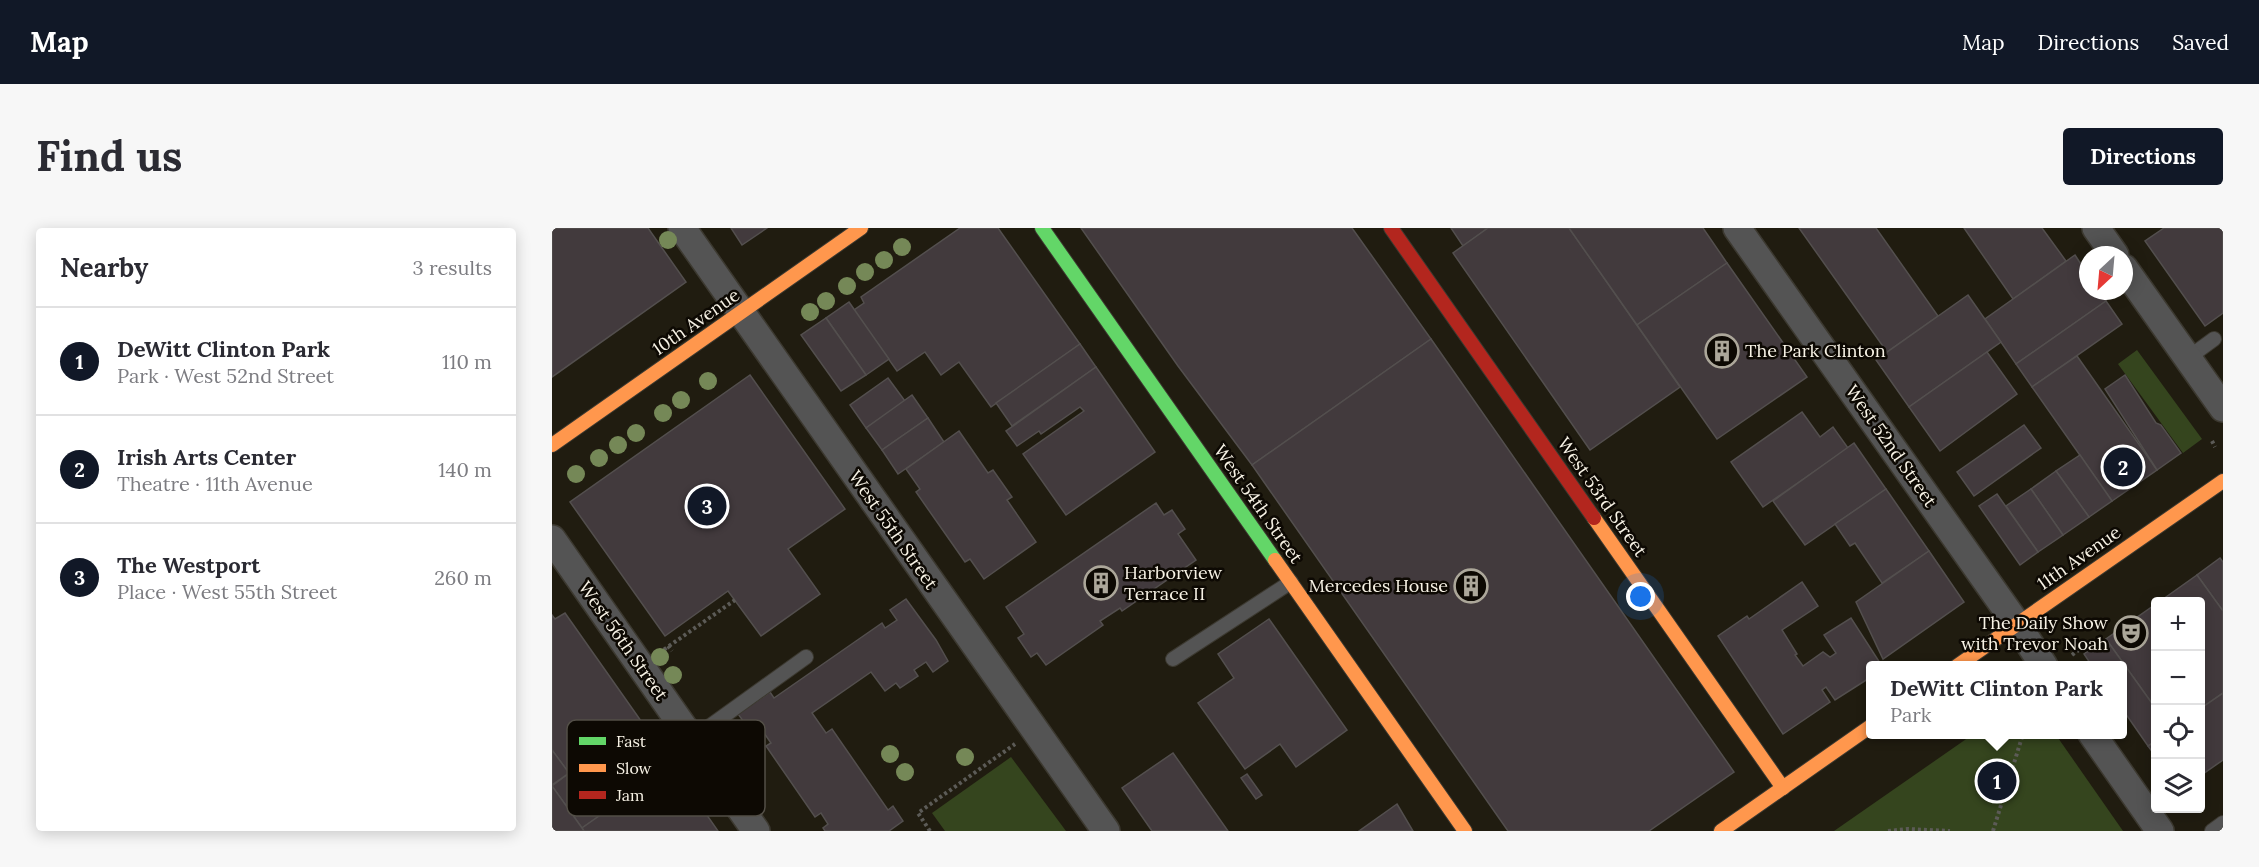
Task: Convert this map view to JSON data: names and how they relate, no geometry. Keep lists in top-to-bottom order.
{
  "streets": {
    "main road": [
      "10th Avenue",
      "West 53rd Street",
      "West 54th Street",
      "11th Avenue"
    ],
    "street": ["West 52nd Street", "West 55th Street", "West 56th Street"]
  },
  "crossings": [
    ["10th Avenue", "West 55th Street"],
    ["West 52nd Street", "11th Avenue"]
  ],
  "places": {
    "building": ["The Park Clinton", "Harborview Terrace II", "Mercedes House"],
    "theatre": ["The Daily Show with Trevor Noah"]
  },
  "legend": ["Fast", "Slow", "Jam"],
  "north": "bottom left",
  "page": {
    "header": "Map",
    "nav": ["Map", "Directions", "Saved"],
    "buttons": "Directions",
    "title": "Find us",
    "heading": ["Nearby", "3 results"],
    "list": [
      {
        "mark": "1",
        "name": "DeWitt Clinton Park",
        "note": "Park · West 52nd Street",
        "value": "110 m"
      },
      {
        "mark": "2",
        "name": "Irish Arts Center",
        "note": "Theatre · 11th Avenue",
        "value": "140 m"
      },
      {
        "mark": "3",
        "name": "The Westport",
        "note": "Place · West 55th Street",
        "value": "260 m"
      }
    ],
    "pins": ["2", "3", "1"],
    "map_buttons": ["+", "−"],
    "popup": ["DeWitt Clinton Park", "Park"]
  }
}
